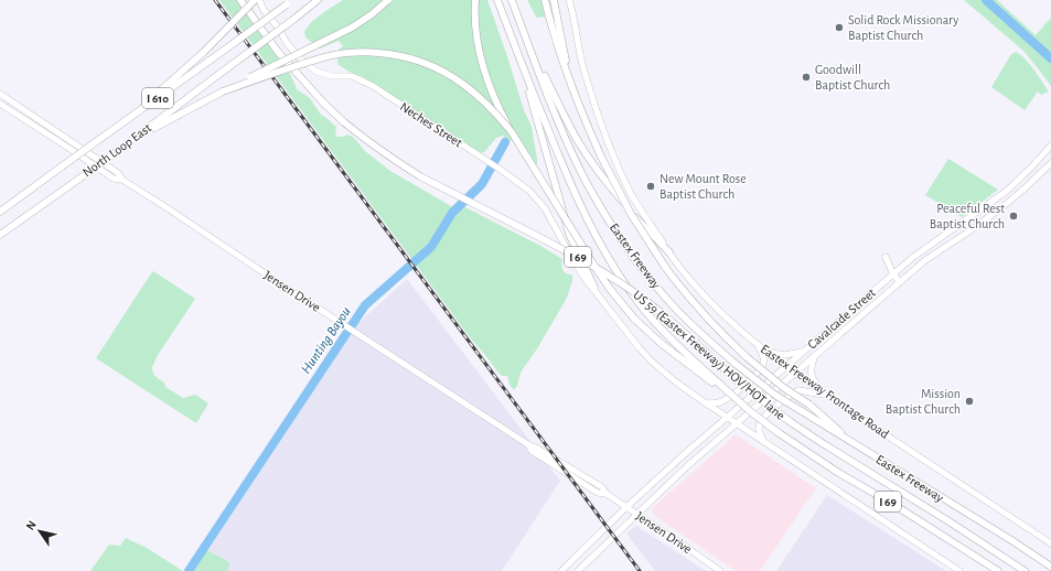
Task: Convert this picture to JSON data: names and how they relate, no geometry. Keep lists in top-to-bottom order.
{
  "streets": {
    "highway": [
      "I 610",
      "North Loop East",
      "Eastex Freeway",
      "I 69",
      "US 59 (Eastex Freeway) HOV/HOT lane"
    ],
    "main road": [
      "Neches Street",
      "Jensen Drive",
      "Cavalcade Street",
      "Eastex Freeway Frontage Road"
    ]
  },
  "crossings": [
    ["Jensen Drive", "Cavalcade Street"],
    ["Cavalcade Street", "Eastex Freeway Frontage Road"]
  ],
  "water": ["Hunting Bayou"],
  "places": [
    "Solid Rock Missionary Baptist Church",
    "Goodwill Baptist Church",
    "New Mount Rose Baptist Church",
    "Peaceful Rest Baptist Church",
    "Mission Baptist Church"
  ],
  "north": "top left"
}
